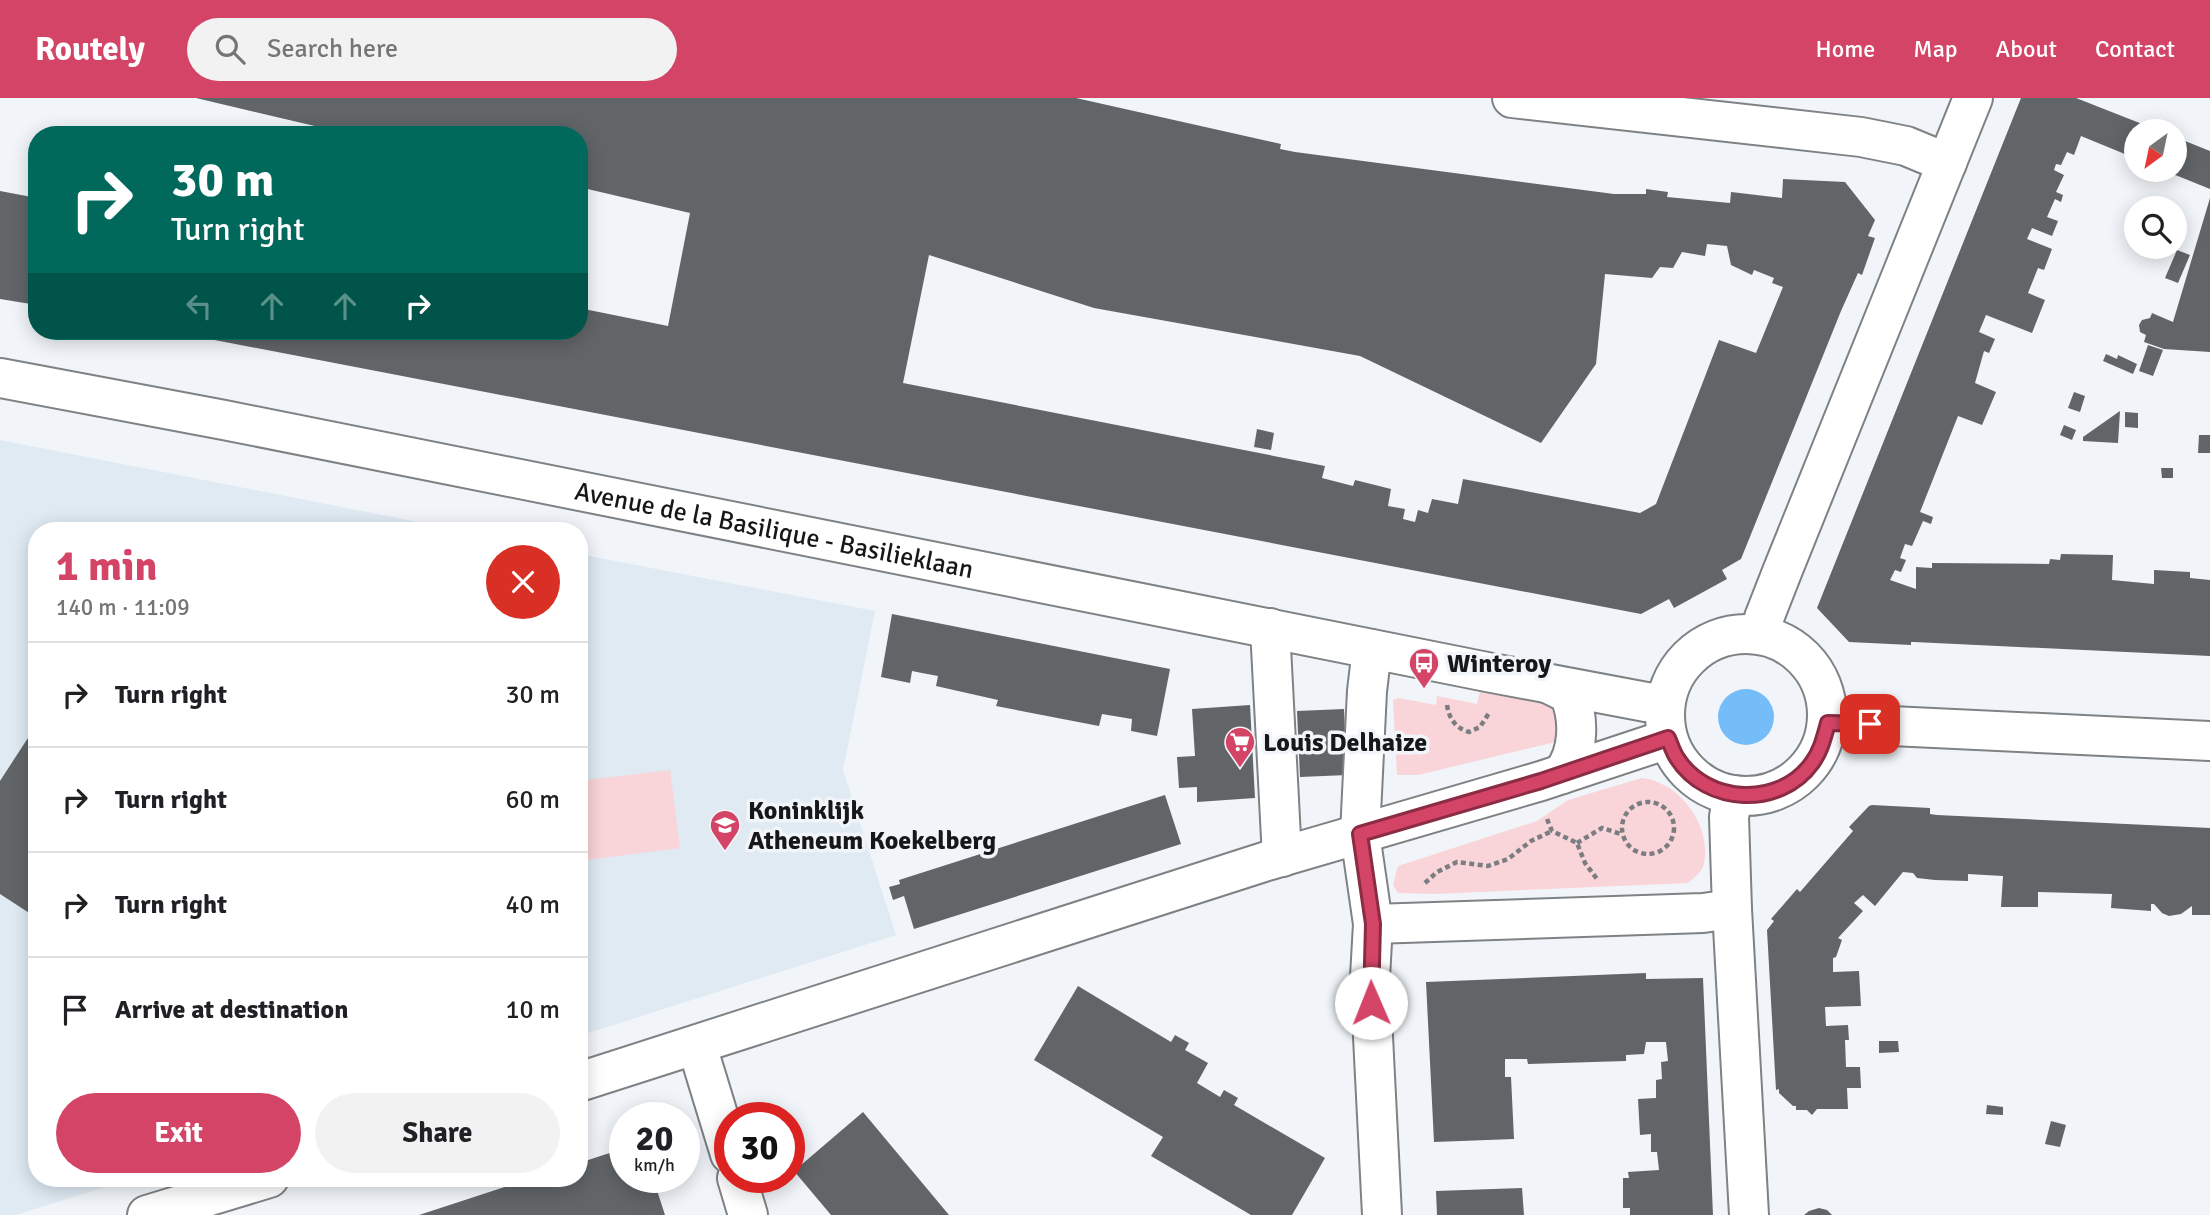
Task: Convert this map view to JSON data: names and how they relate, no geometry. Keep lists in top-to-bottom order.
{
  "streets": {
    "street": ["Avenue de la Basilique - Basilieklaan"]
  },
  "places": {
    "bus stop": ["Winteroy"],
    "supermarket": ["Louis Delhaize"],
    "school or university": ["Koninklijk Atheneum Koekelberg"]
  },
  "north": "bottom left",
  "page": {
    "header": "Routely",
    "search": "Search here",
    "nav": [
      "Home",
      "Map",
      "About",
      "Contact"
    ],
    "turn": ["30 m", "Turn right"],
    "heading": ["1 min", "140 m · 11:09"],
    "list": [
      {
        "name": "Turn right",
        "value": "30 m"
      },
      {
        "name": "Turn right",
        "value": "60 m"
      },
      {
        "name": "Turn right",
        "value": "40 m"
      },
      {
        "name": "Arrive at destination",
        "value": "10 m"
      }
    ],
    "buttons": ["Exit", "Share"],
    "speed": "20 km/h",
    "limit": "30"
  }
}
